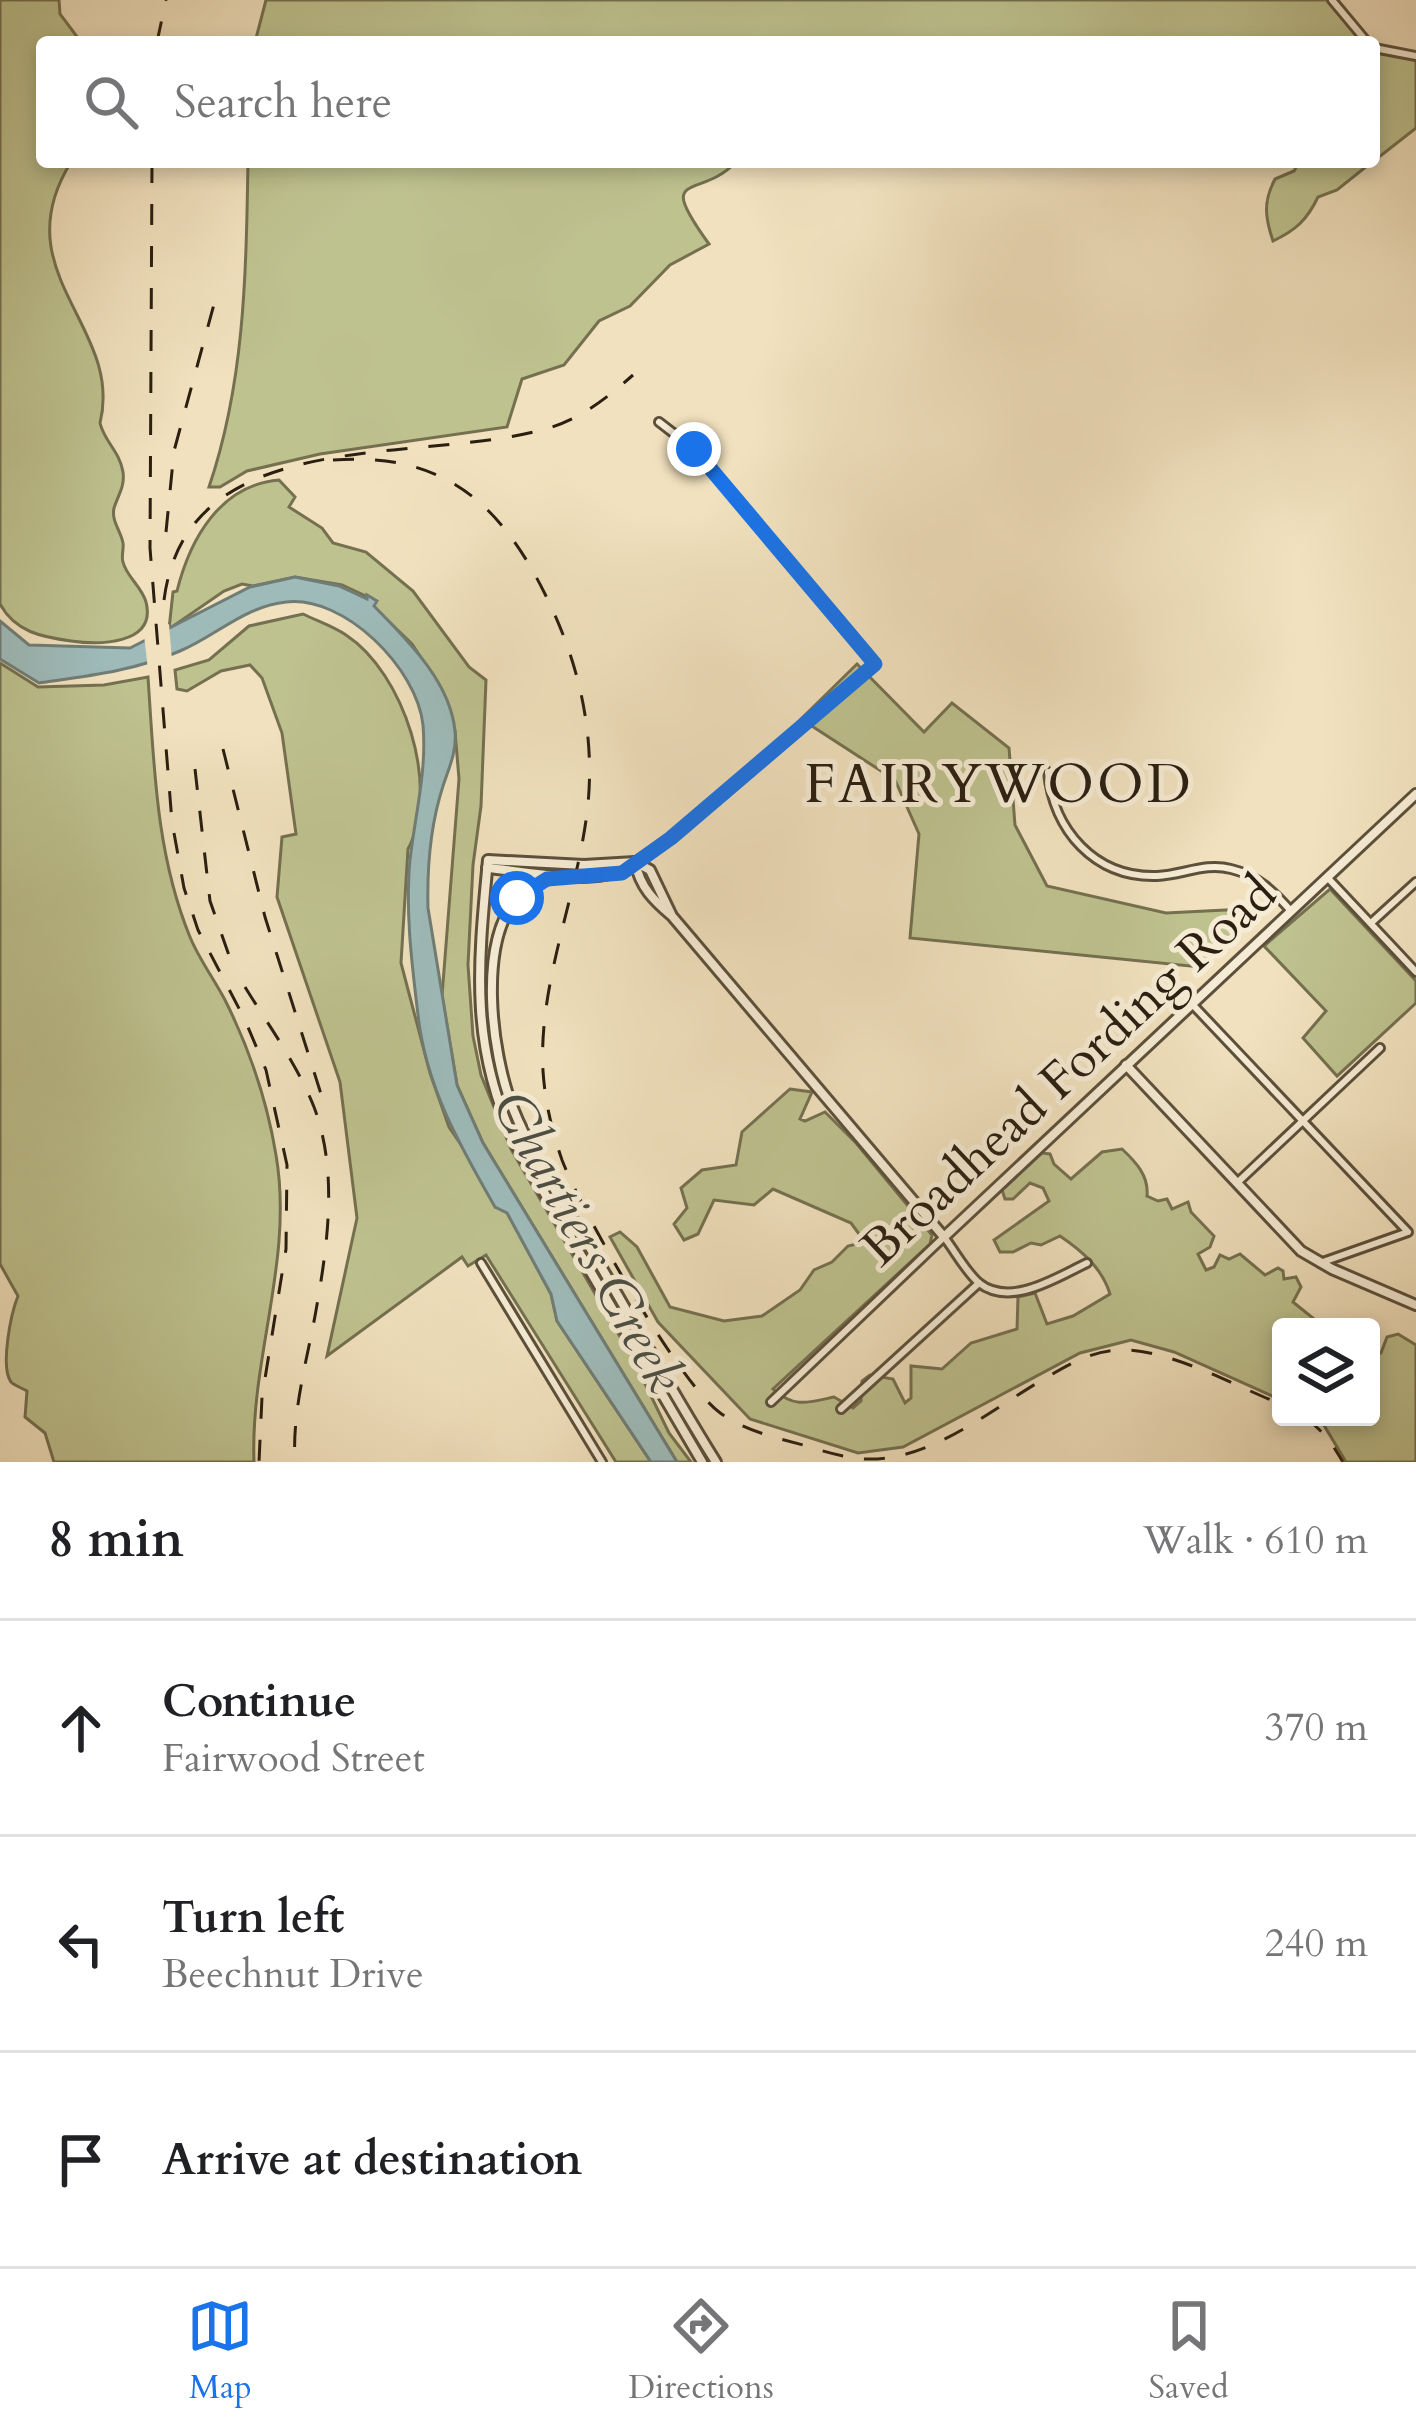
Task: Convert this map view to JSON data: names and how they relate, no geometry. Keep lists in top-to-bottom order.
{
  "streets": {
    "street": ["Broadhead Fording Road"]
  },
  "districts": ["FAIRYWOOD"],
  "water": ["Chartiers Creek"],
  "page": {
    "search": "Search here",
    "heading": ["8 min", "Walk · 610 m"],
    "list": [
      ["Continue", "Fairwood Street", "370 m"],
      ["Turn left", "Beechnut Drive", "240 m"],
      "Arrive at destination"
    ],
    "nav": ["Map", "Directions", "Saved"]
  }
}
